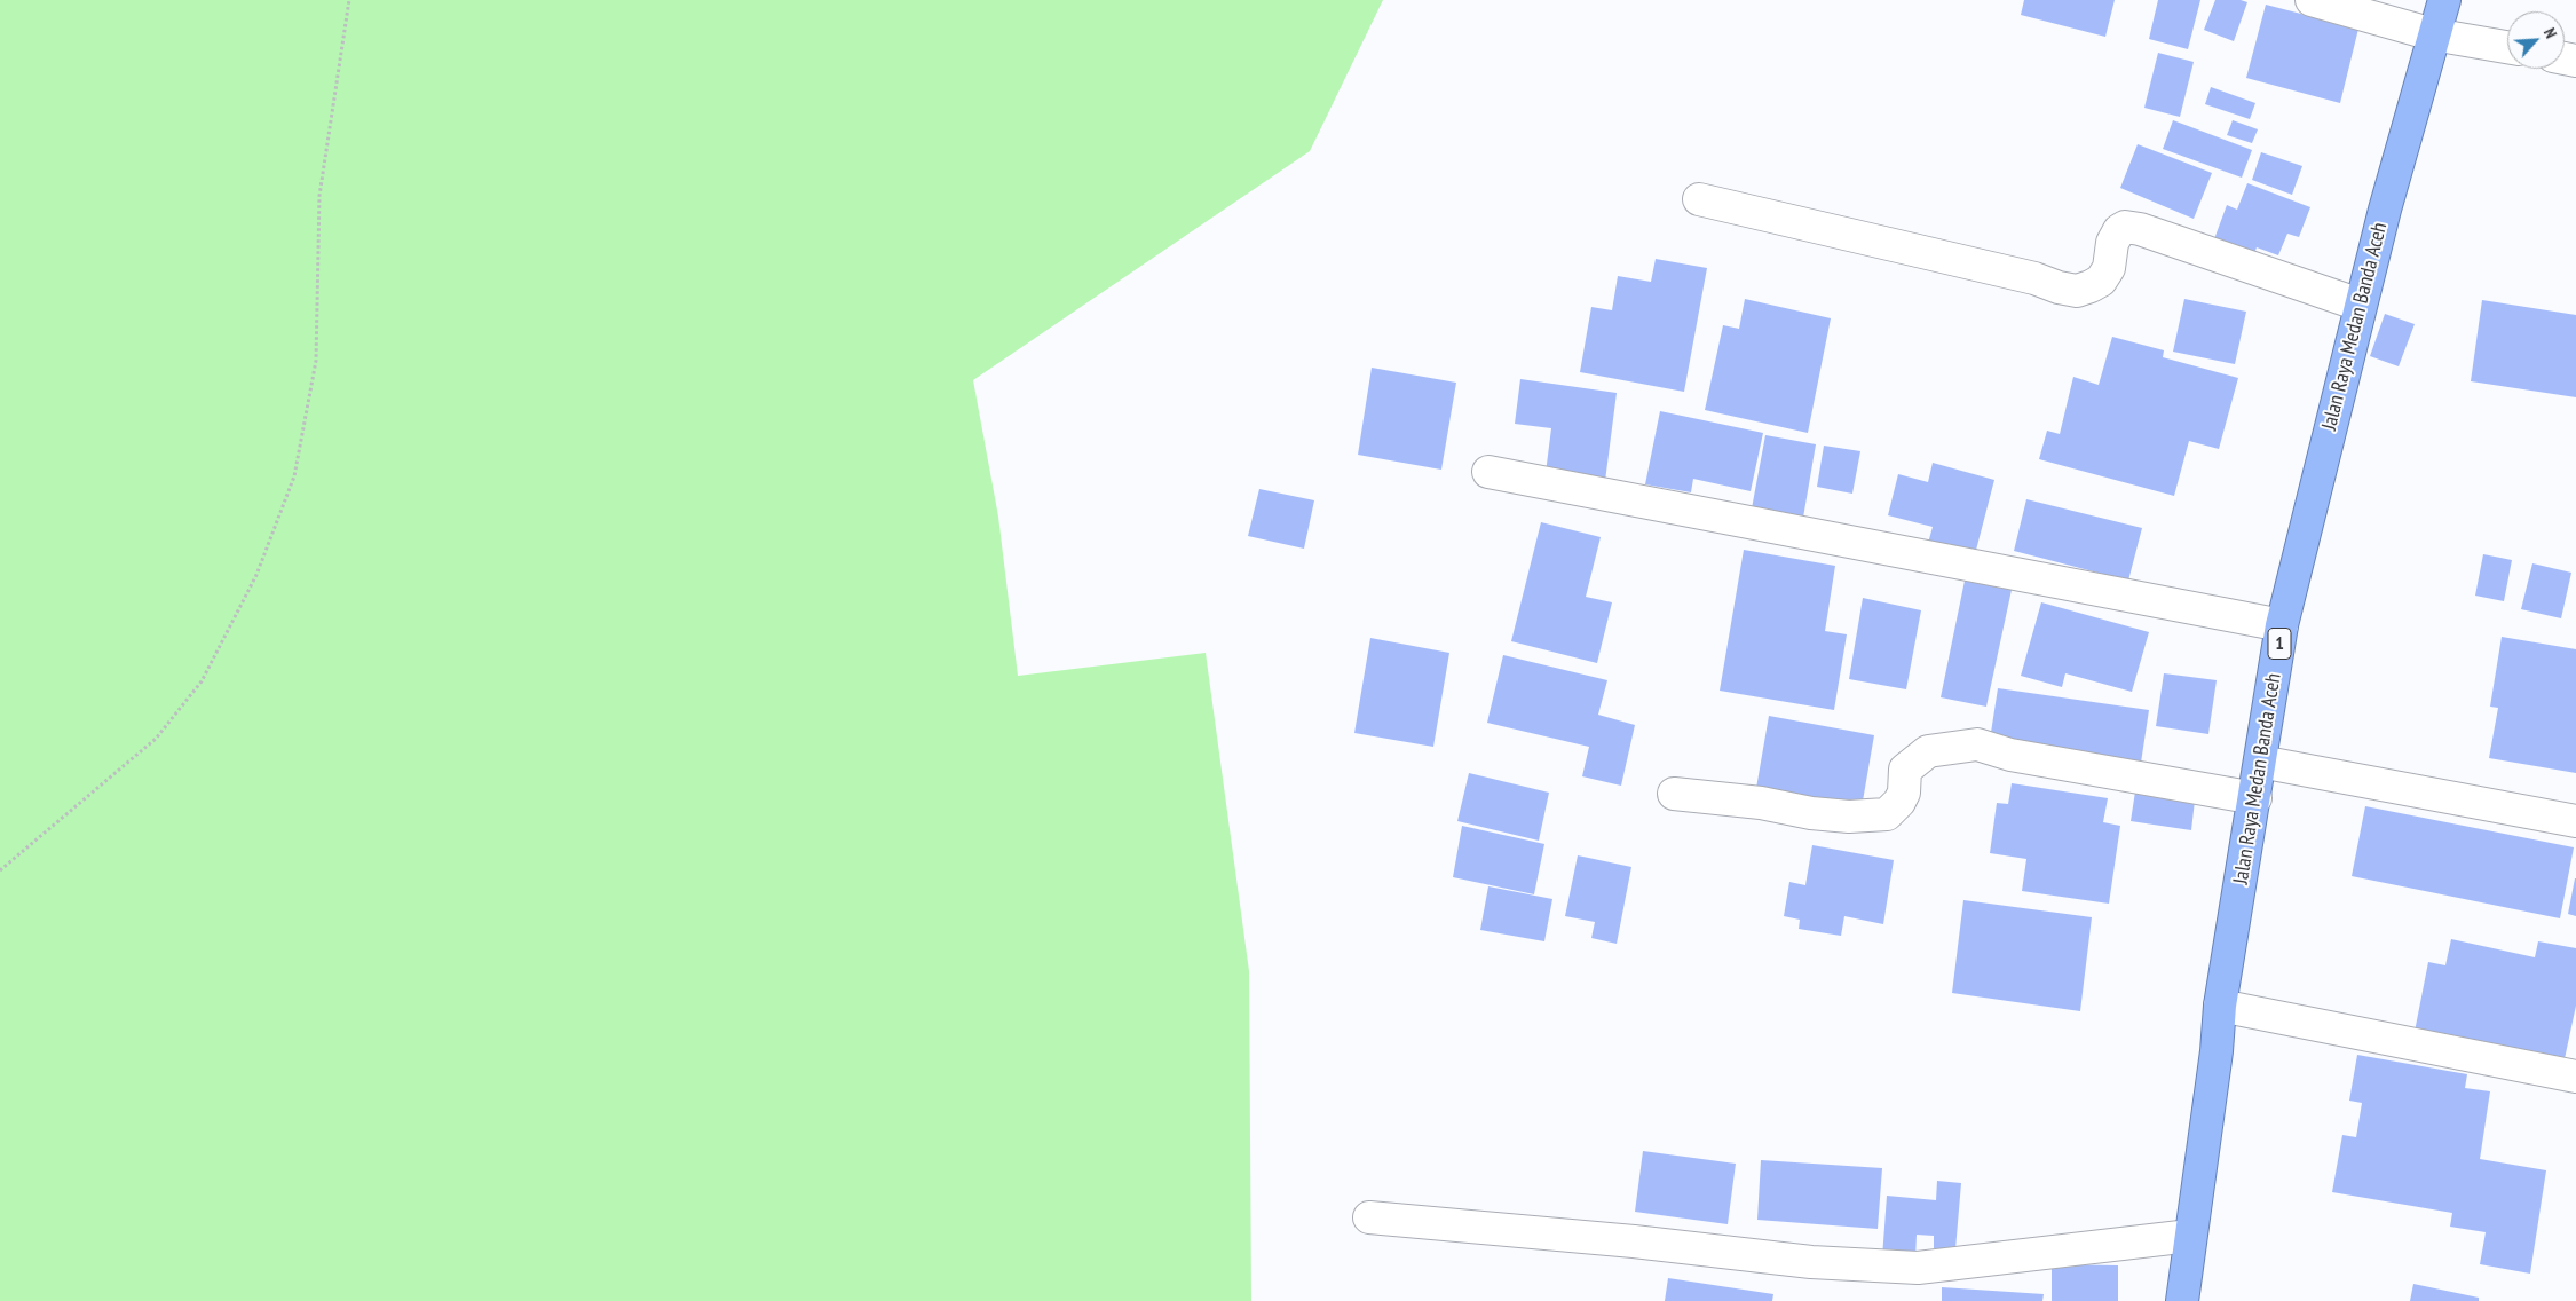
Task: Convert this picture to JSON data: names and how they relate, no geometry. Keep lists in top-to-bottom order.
{
  "streets": {
    "highway": ["Jalan Raya Medan Banda Aceh", "1"]
  },
  "north": "top right"
}
